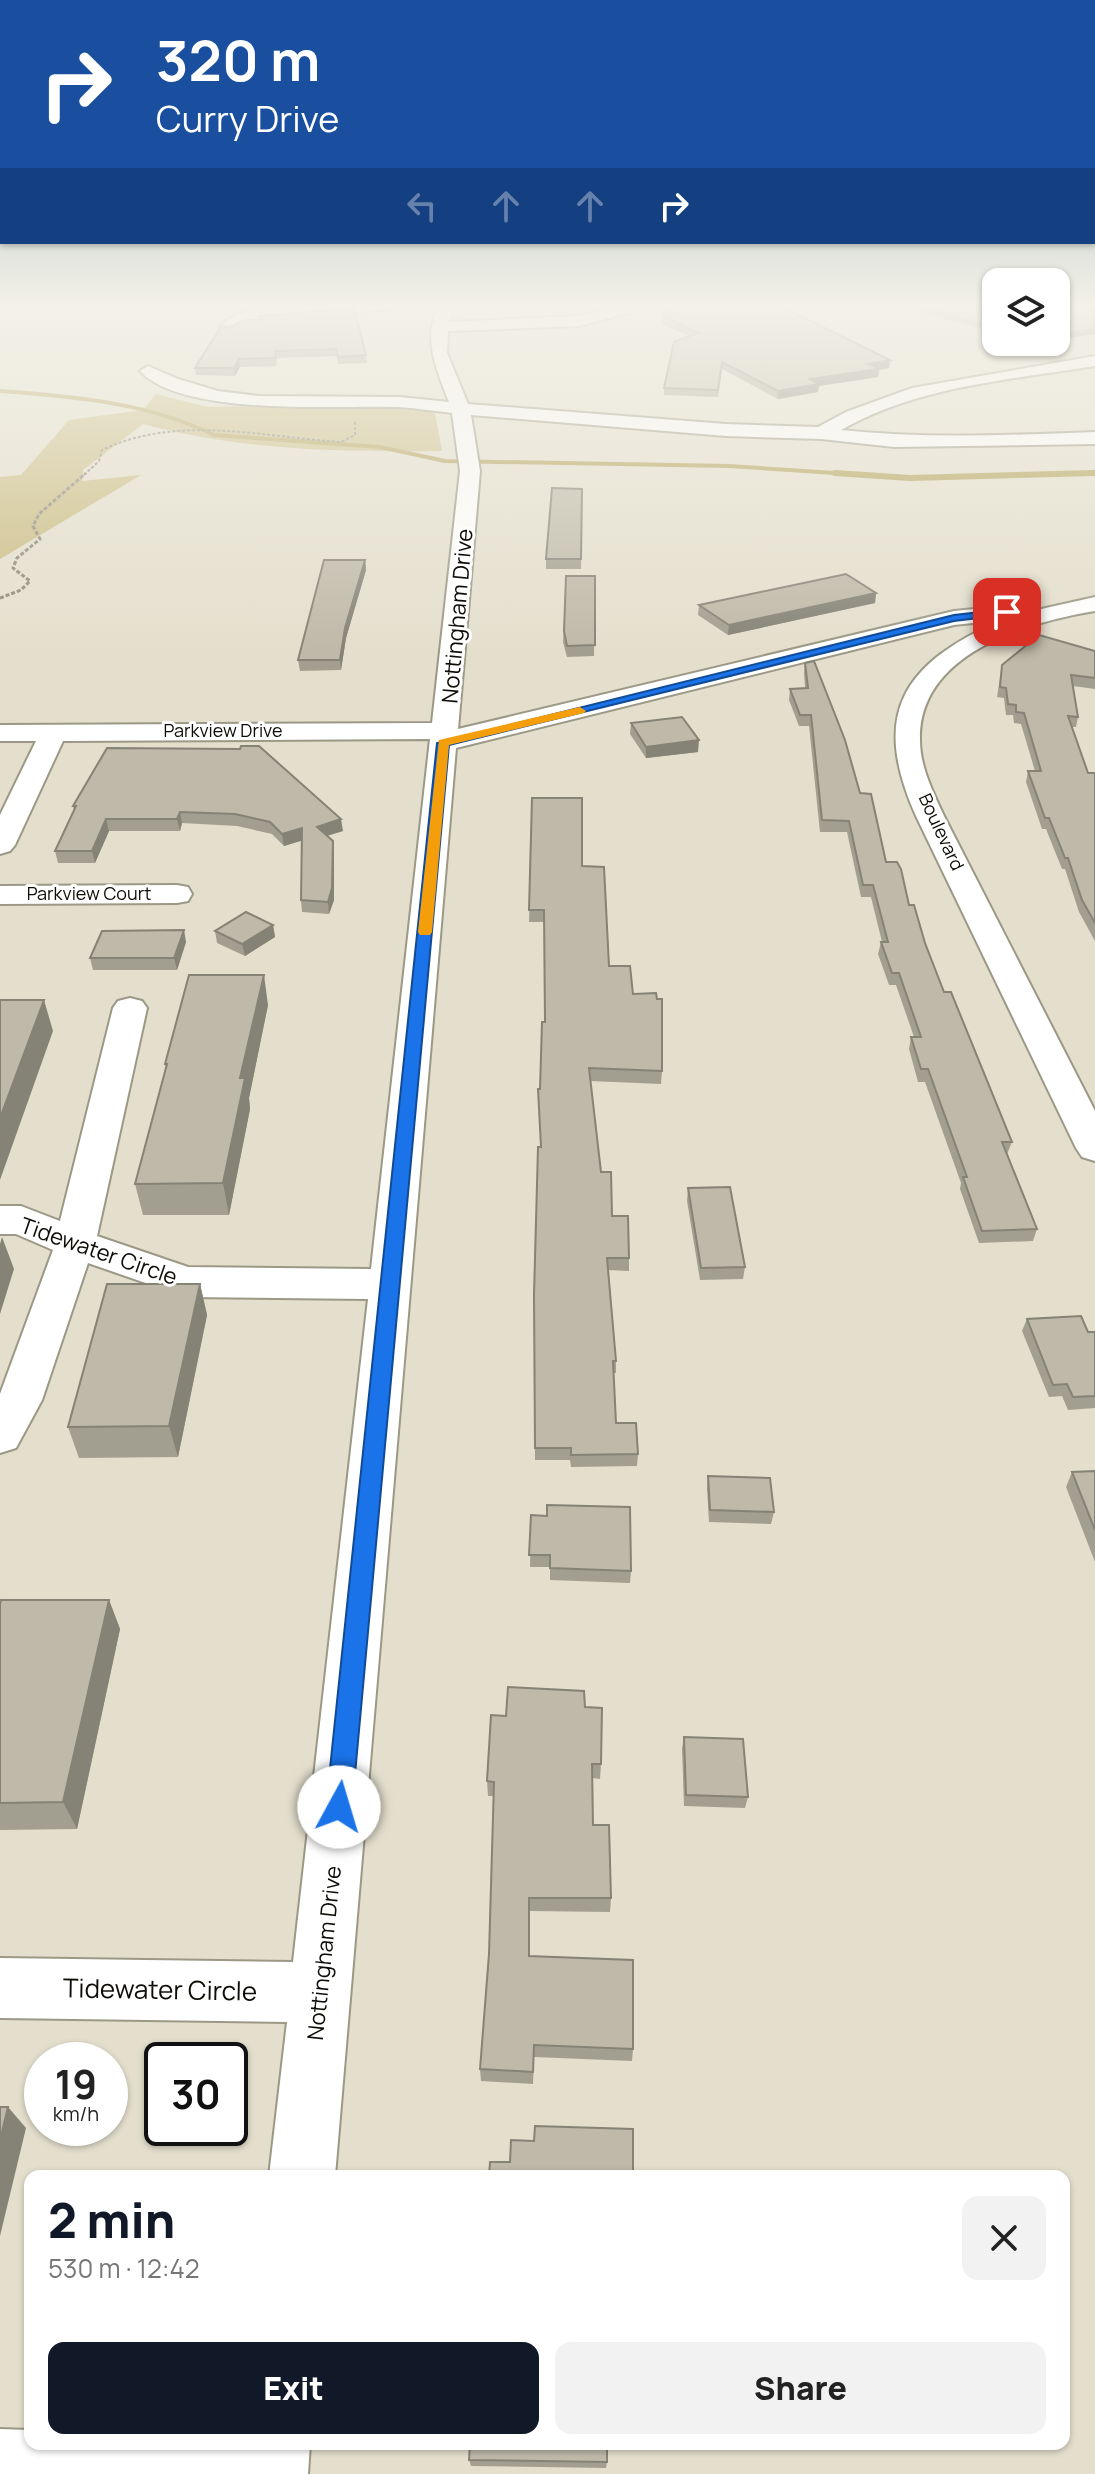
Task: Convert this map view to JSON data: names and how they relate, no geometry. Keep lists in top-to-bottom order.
{
  "streets": {
    "street": [
      "Nottingham Drive",
      "Parkview Drive",
      "Boulevard",
      "Parkview Court",
      "Tidewater Circle"
    ]
  },
  "crossings": [
    ["Nottingham Drive", "Parkview Drive"],
    ["Nottingham Drive", "Tidewater Circle"],
    ["Parkview Drive", "Boulevard"]
  ],
  "page": {
    "turn": ["320 m", "Curry Drive"],
    "speed": "19 km/h",
    "limit": "30",
    "heading": ["2 min", "530 m · 12:42"],
    "buttons": ["Exit", "Share"]
  }
}
